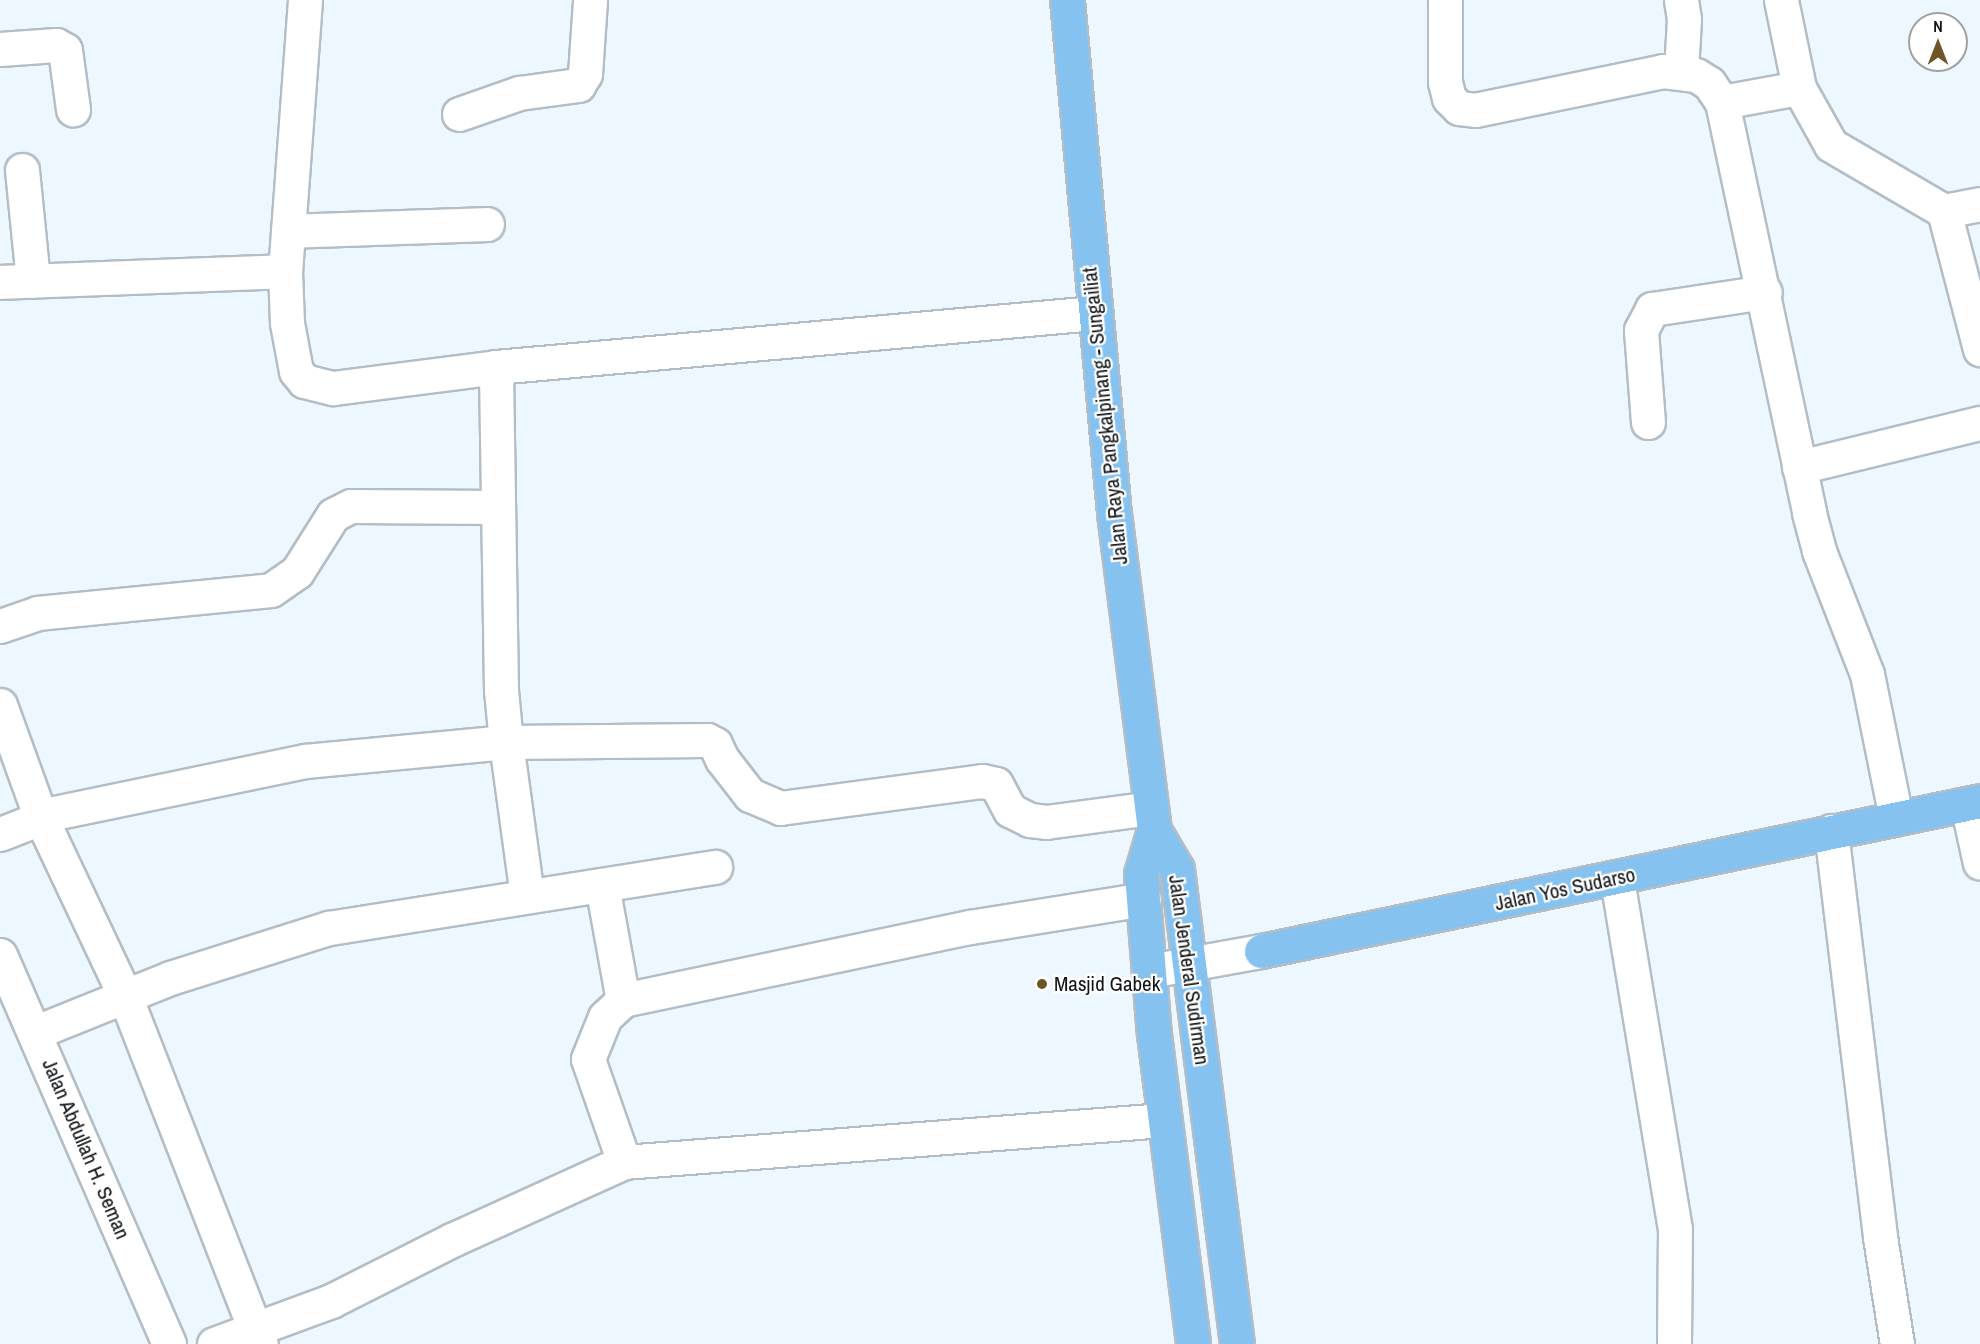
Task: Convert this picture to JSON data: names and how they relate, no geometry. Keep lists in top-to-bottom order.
{
  "streets": {
    "highway": ["Jalan Raya Pangkalpinang - Sungailiat", "Jalan Yos Sudarso", "Jalan Jenderal Sudirman"],
    "street": ["Jalan Abdullah H. Seman"]
  },
  "crossings": [
    ["Jalan Raya Pangkalpinang - Sungailiat", "Jalan Jenderal Sudirman"],
    ["Jalan Yos Sudarso", "Jalan Jenderal Sudirman"]
  ],
  "places": ["Masjid Gabek"],
  "north": "top"
}
